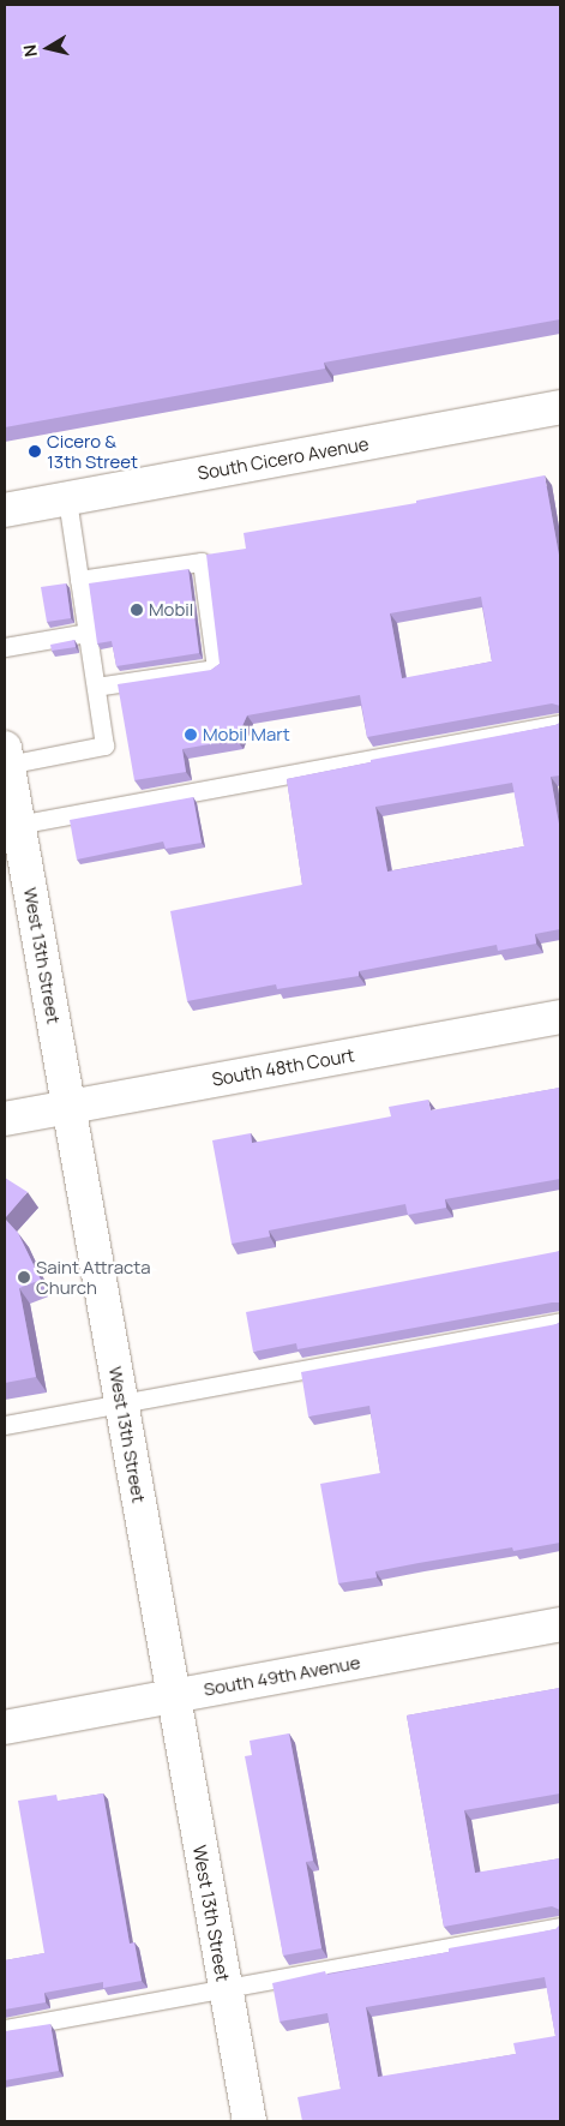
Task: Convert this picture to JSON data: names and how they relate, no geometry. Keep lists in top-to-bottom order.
{
  "streets": {
    "street": [
      "South Cicero Avenue",
      "West 13th Street",
      "South 48th Court",
      "South 49th Avenue"
    ]
  },
  "crossings": [
    ["West 13th Street", "South 48th Court"],
    ["West 13th Street", "South 49th Avenue"]
  ],
  "places": [
    "Cicero & 13th Street",
    "Mobil",
    "Mobil Mart",
    "Saint Attracta Church"
  ],
  "north": "left"
}
